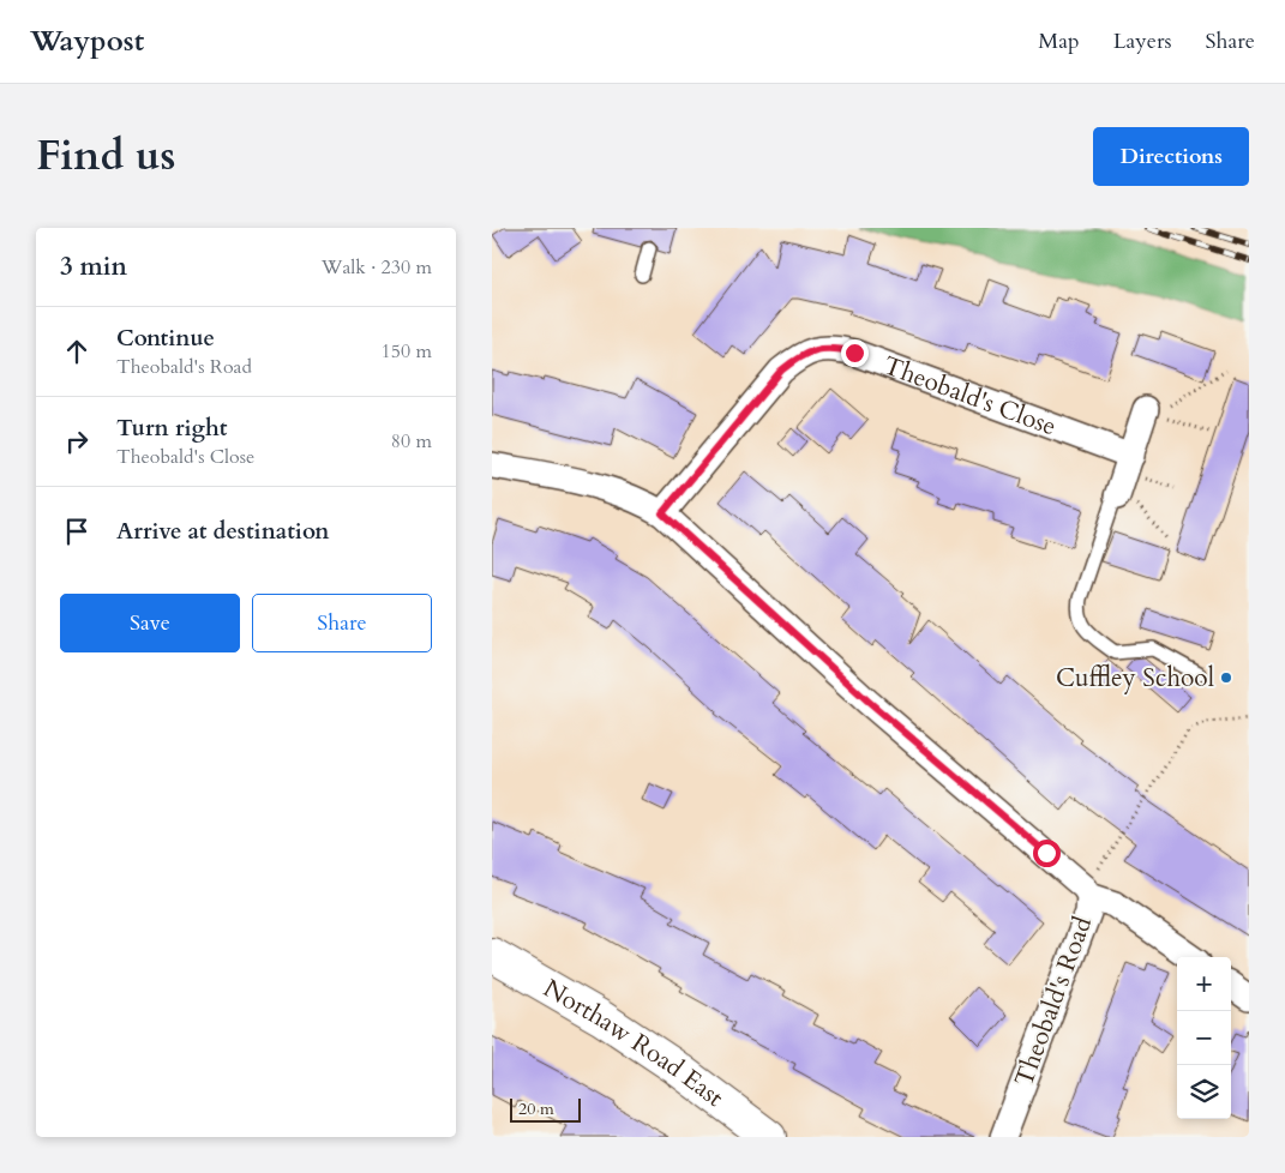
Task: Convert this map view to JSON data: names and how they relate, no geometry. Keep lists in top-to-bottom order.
{
  "streets": {
    "main road": ["Northaw Road East"],
    "street": ["Theobald's Close", "Theobald's Road"]
  },
  "crossings": [
    ["Theobald's Close", "Theobald's Road"]
  ],
  "places": ["Cuffley School"],
  "scale_bar": "20 m",
  "page": {
    "header": "Waypost",
    "nav": ["Map", "Layers", "Share"],
    "title": "Find us",
    "buttons": [
      "Directions",
      ["Save", "Share"]
    ],
    "heading": ["3 min", "Walk · 230 m"],
    "list": [
      ["Continue", "Theobald's Road", "150 m"],
      ["Turn right", "Theobald's Close", "80 m"],
      "Arrive at destination"
    ],
    "map_buttons": ["+", "−"],
    "scale": "20 m"
  }
}
